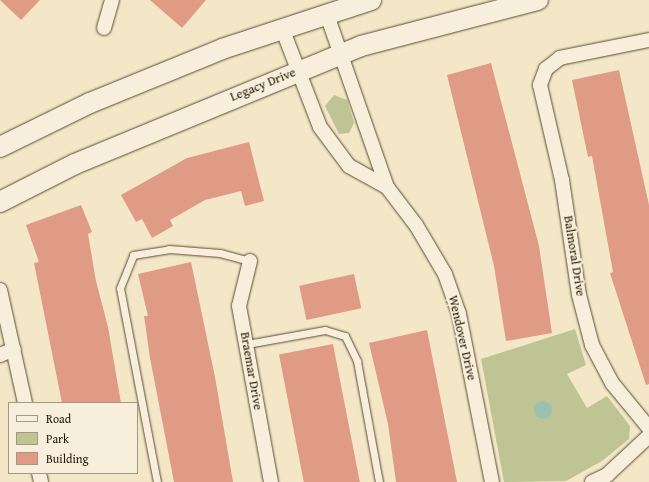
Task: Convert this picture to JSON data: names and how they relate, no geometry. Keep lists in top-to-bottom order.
{
  "streets": {
    "main road": ["Legacy Drive"],
    "street": ["Balmoral Drive", "Wendover Drive", "Braemar Drive"]
  },
  "crossings": [
    ["Legacy Drive", "Wendover Drive"]
  ],
  "legend": ["Road", "Park", "Building"]
}
